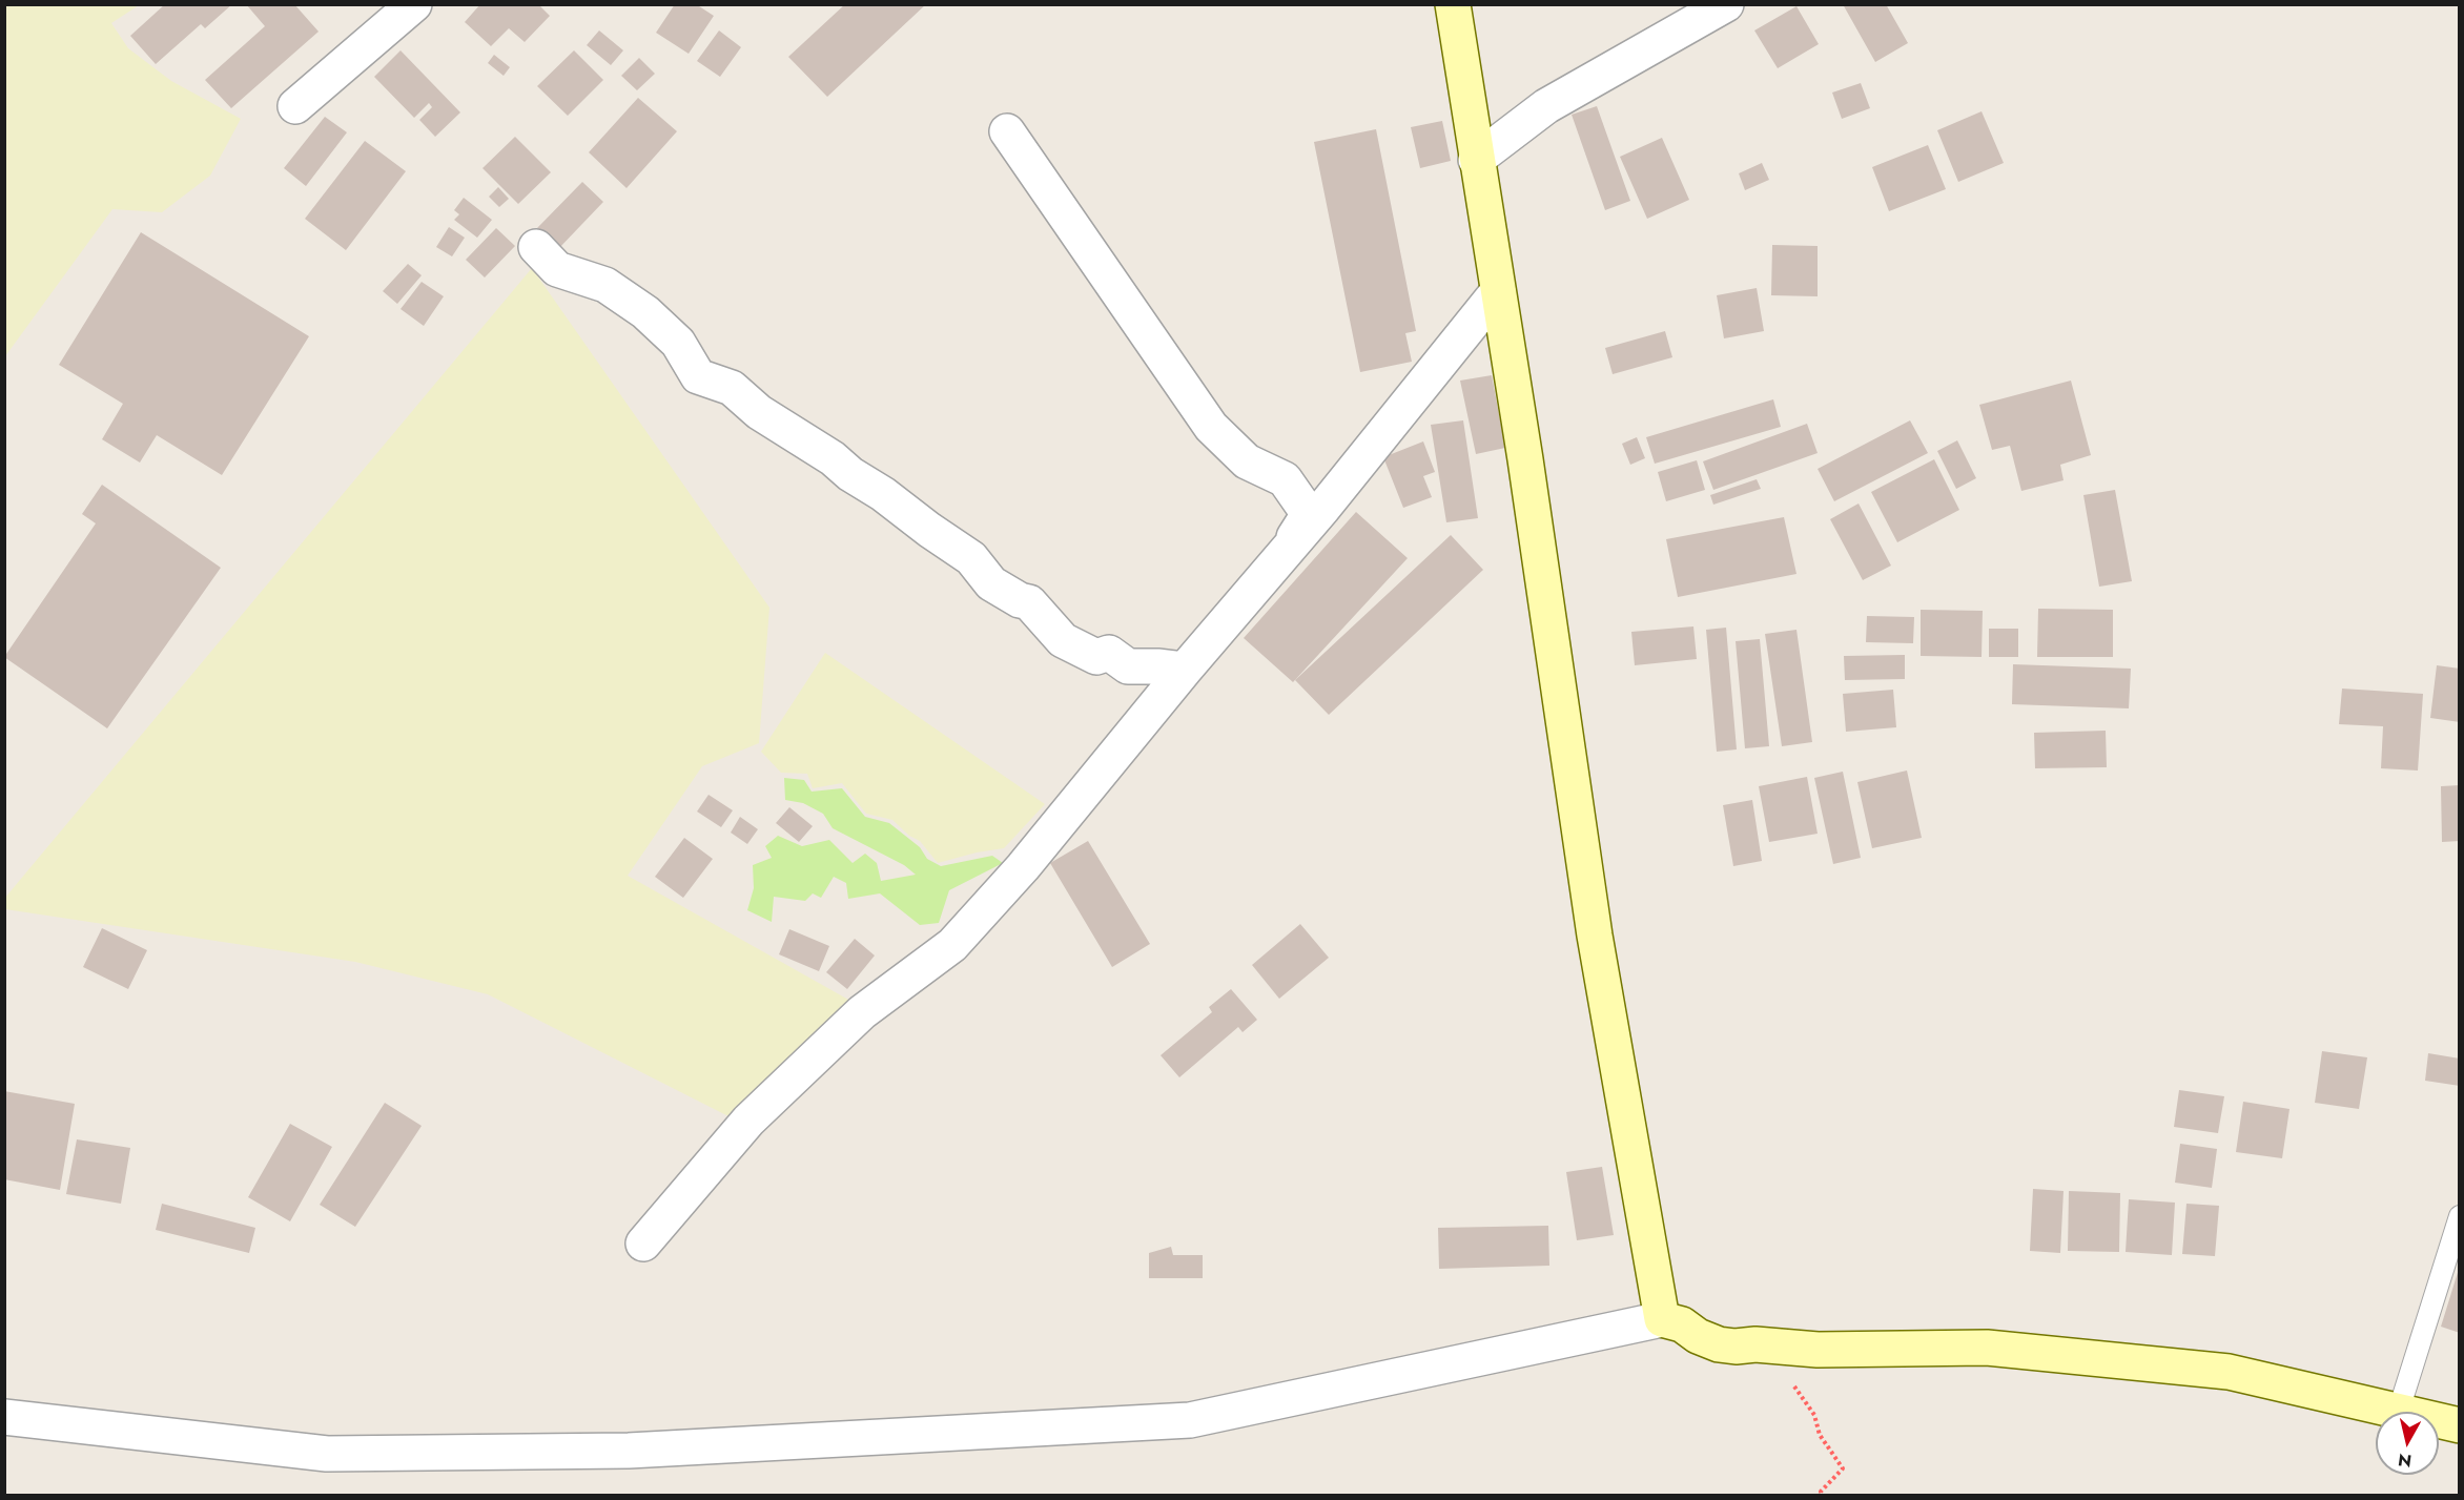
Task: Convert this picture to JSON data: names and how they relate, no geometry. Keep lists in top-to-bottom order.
{
  "north": "bottom"
}
